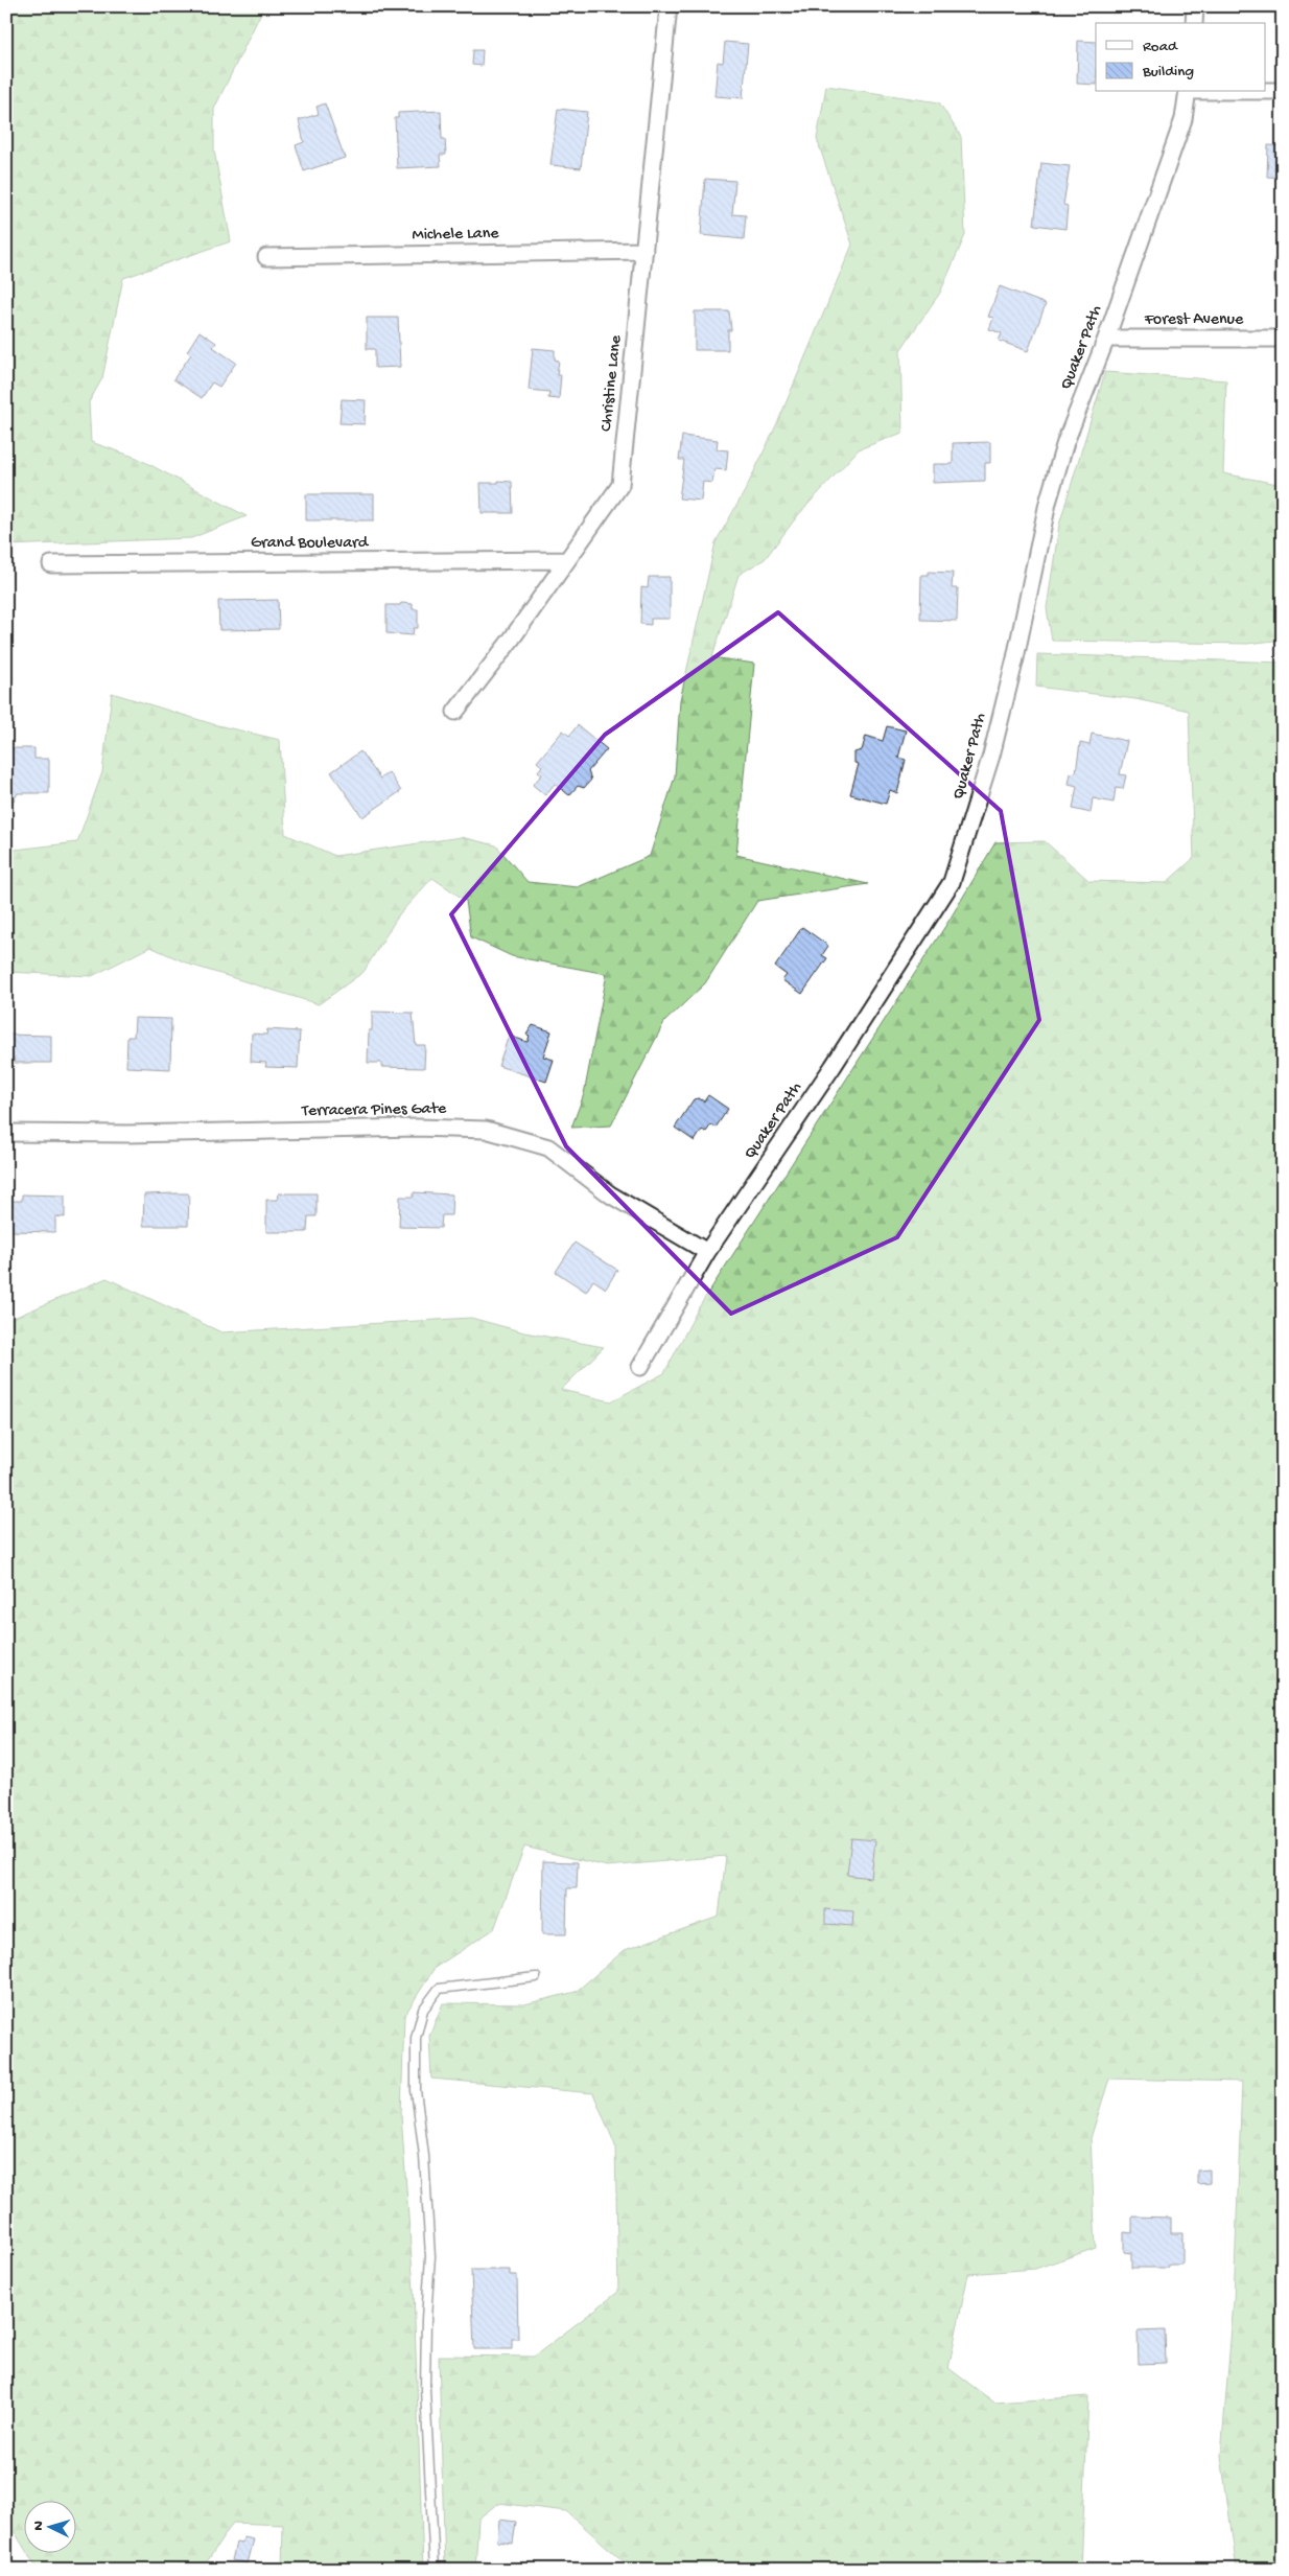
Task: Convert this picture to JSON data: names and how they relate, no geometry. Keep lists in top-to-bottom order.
{
  "streets": {
    "street": [
      "Michele Lane",
      "Forest Avenue",
      "Quaker Path",
      "Christine Lane",
      "Grand Boulevard",
      "Terracera Pines Gate"
    ]
  },
  "crossings": [
    ["Michele Lane", "Christine Lane"],
    ["Forest Avenue", "Quaker Path"],
    ["Quaker Path", "Terracera Pines Gate"],
    ["Christine Lane", "Grand Boulevard"]
  ],
  "legend": ["Road", "Building"],
  "north": "left"
}
